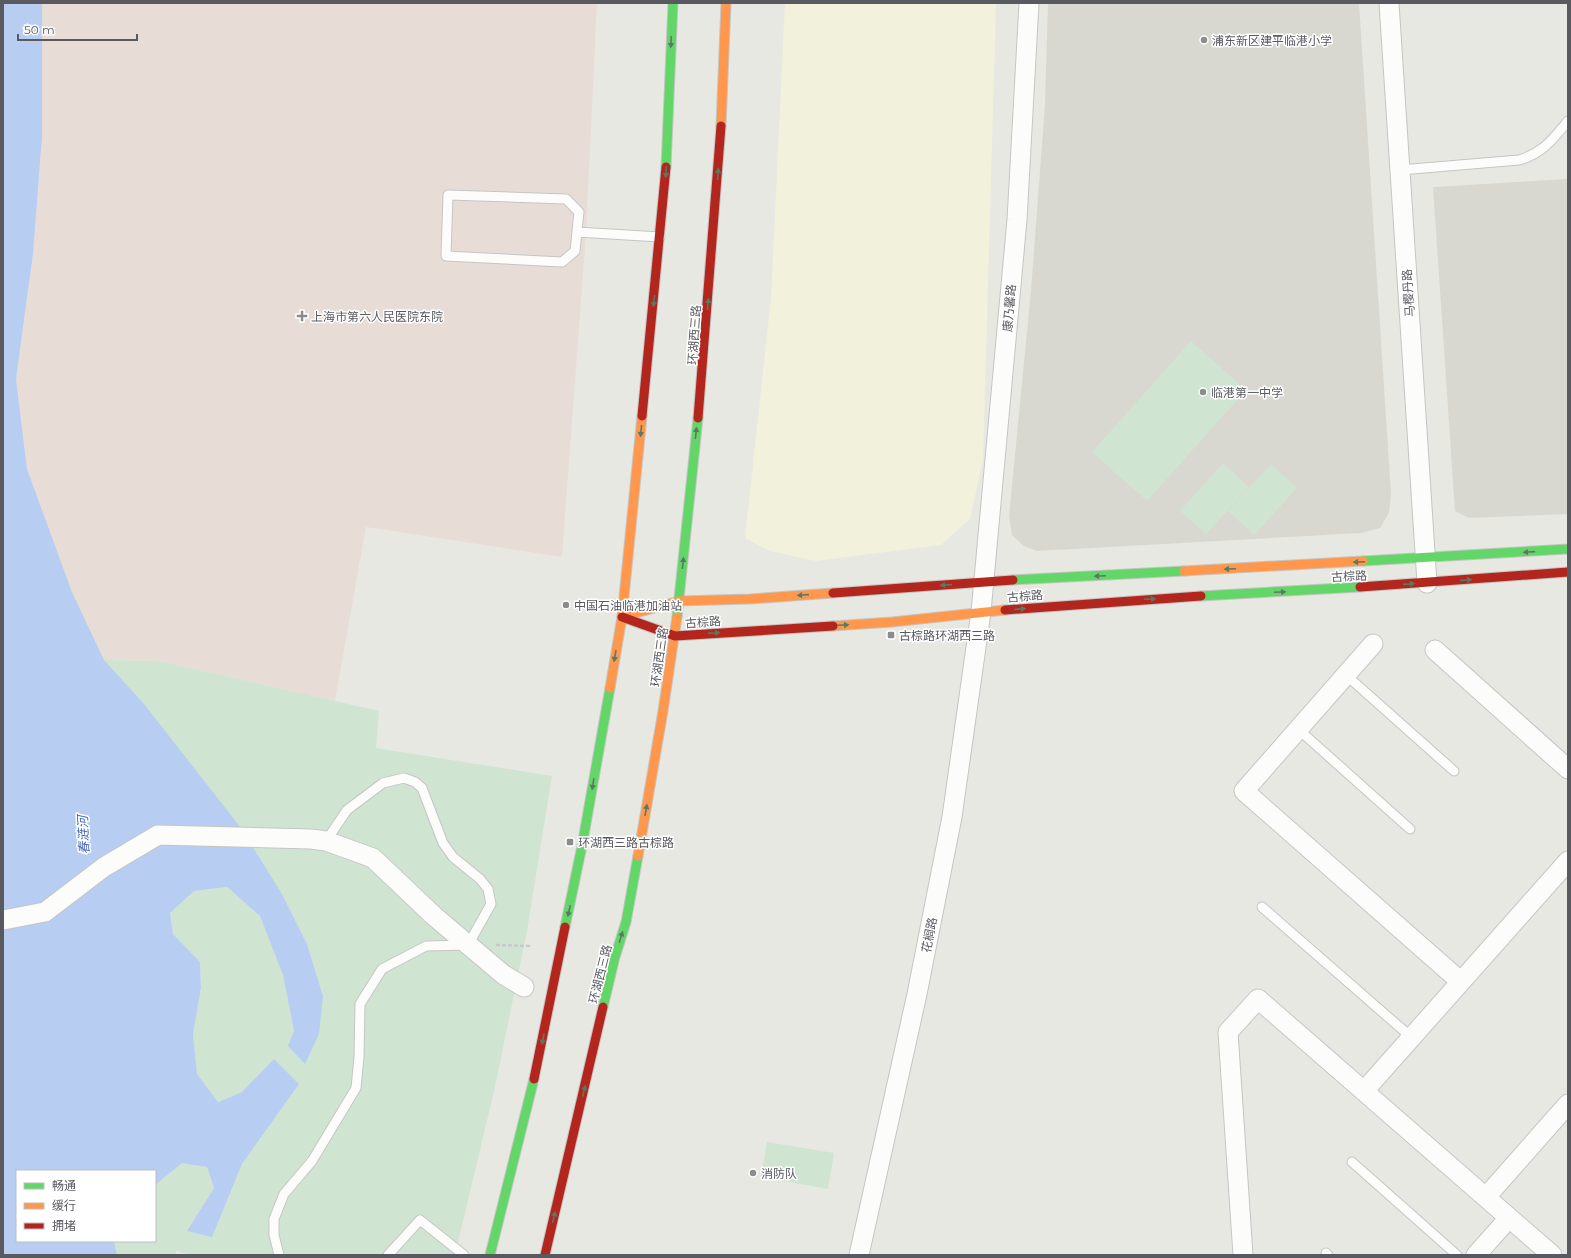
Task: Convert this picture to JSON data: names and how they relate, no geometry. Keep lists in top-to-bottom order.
{
  "streets": {
    "main road": ["环湖西三路", "古棕路"],
    "street": ["马樱丹路", "康乃馨路", "花榈路"]
  },
  "crossings": [
    ["马樱丹路", "古棕路"],
    ["康乃馨路", "古棕路"],
    ["康乃馨路", "花榈路"],
    ["环湖西三路", "古棕路"],
    ["古棕路", "花榈路"]
  ],
  "water": ["春涟河"],
  "places": {
    "other": [
      "浦东新区建平临港小学",
      "临港第一中学",
      "中国石油临港加油站",
      "消防队"
    ],
    "health": ["上海市第六人民医院东院"],
    "transit": ["古棕路环湖西三路", "环湖西三路古棕路"]
  },
  "legend": ["畅通", "缓行", "拥堵"],
  "scale_bar": "50 m"
}
